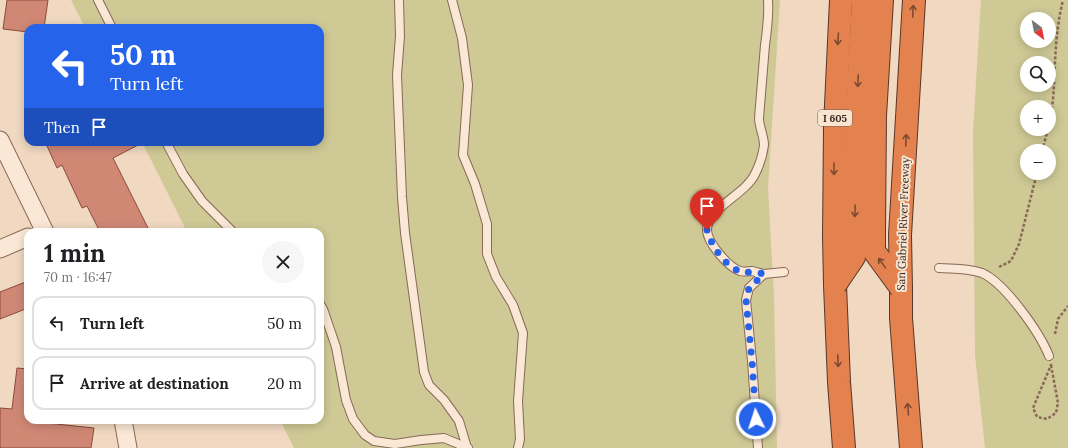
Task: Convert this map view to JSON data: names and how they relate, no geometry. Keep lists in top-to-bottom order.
{
  "streets": {
    "highway": ["I 605", "San Gabriel River Freeway"]
  },
  "north": "bottom right",
  "page": {
    "map_buttons": ["+", "−"],
    "turn": ["50 m", "Turn left"],
    "then": "Then",
    "heading": ["1 min", "70 m · 16:47"],
    "list": [
      {
        "name": "Turn left",
        "value": "50 m"
      },
      {
        "name": "Arrive at destination",
        "value": "20 m"
      }
    ]
  }
}
